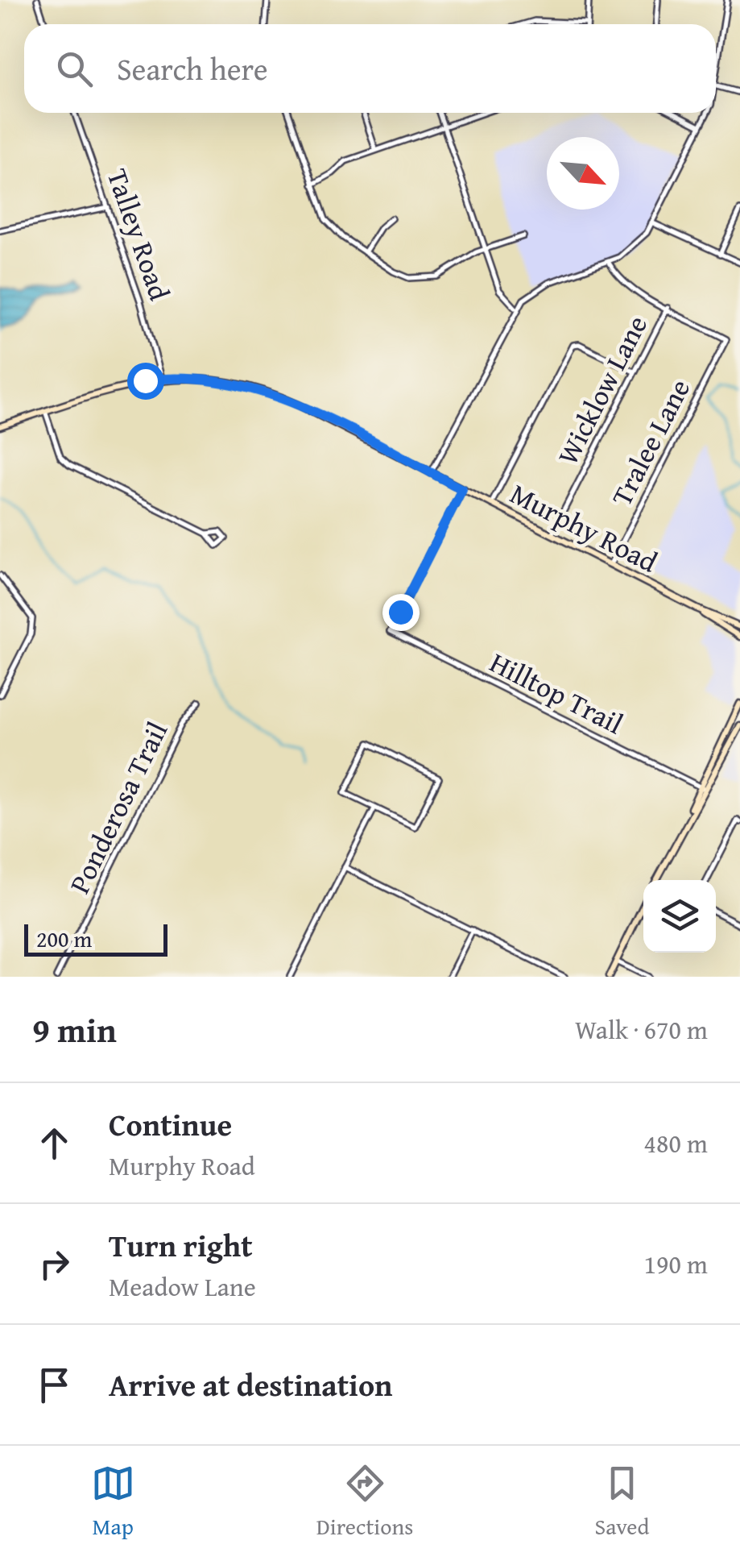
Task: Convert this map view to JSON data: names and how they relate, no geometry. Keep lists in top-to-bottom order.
{
  "streets": {
    "main road": ["Murphy Road"],
    "street": [
      "Talley Road",
      "Wicklow Lane",
      "Tralee Lane",
      "Hilltop Trail",
      "Ponderosa Trail"
    ]
  },
  "crossings": [
    ["Talley Road", "Murphy Road"],
    ["Wicklow Lane", "Tralee Lane"],
    ["Wicklow Lane", "Murphy Road"],
    ["Tralee Lane", "Murphy Road"],
    ["Murphy Road", "Hilltop Trail"]
  ],
  "scale_bar": "200 m",
  "north": "bottom right",
  "page": {
    "search": "Search here",
    "scale": "200 m",
    "heading": ["9 min", "Walk · 670 m"],
    "list": [
      ["Continue", "Murphy Road", "480 m"],
      ["Turn right", "Meadow Lane", "190 m"],
      "Arrive at destination"
    ],
    "nav": ["Map", "Directions", "Saved"]
  }
}
